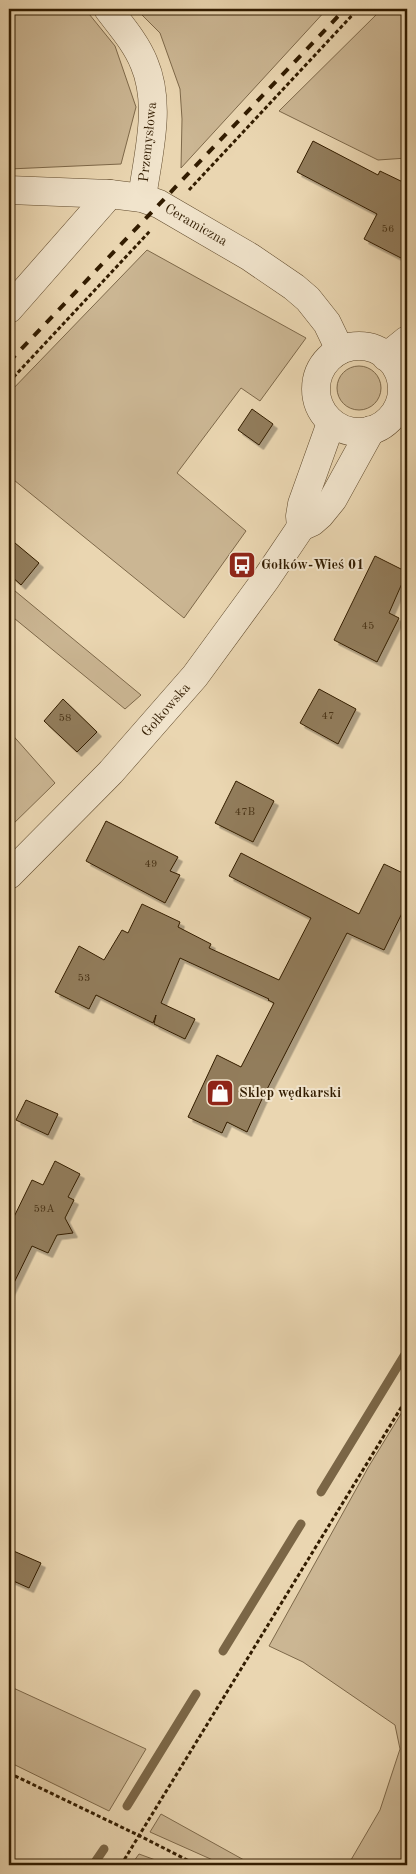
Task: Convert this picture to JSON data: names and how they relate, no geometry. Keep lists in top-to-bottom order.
{
  "streets": {
    "street": ["Przemysłowa", "Ceramiczna", "Gołkowska"]
  },
  "crossings": [
    ["Przemysłowa", "Ceramiczna"],
    ["Ceramiczna", "Gołkowska"]
  ],
  "places": {
    "bus stop": ["Gołków-Wieś 01"],
    "shop": ["Sklep wędkarski"]
  },
  "house_numbers": [
    "56",
    "45",
    "47",
    "58",
    "47B",
    "49",
    "53",
    "59A"
  ]
}
